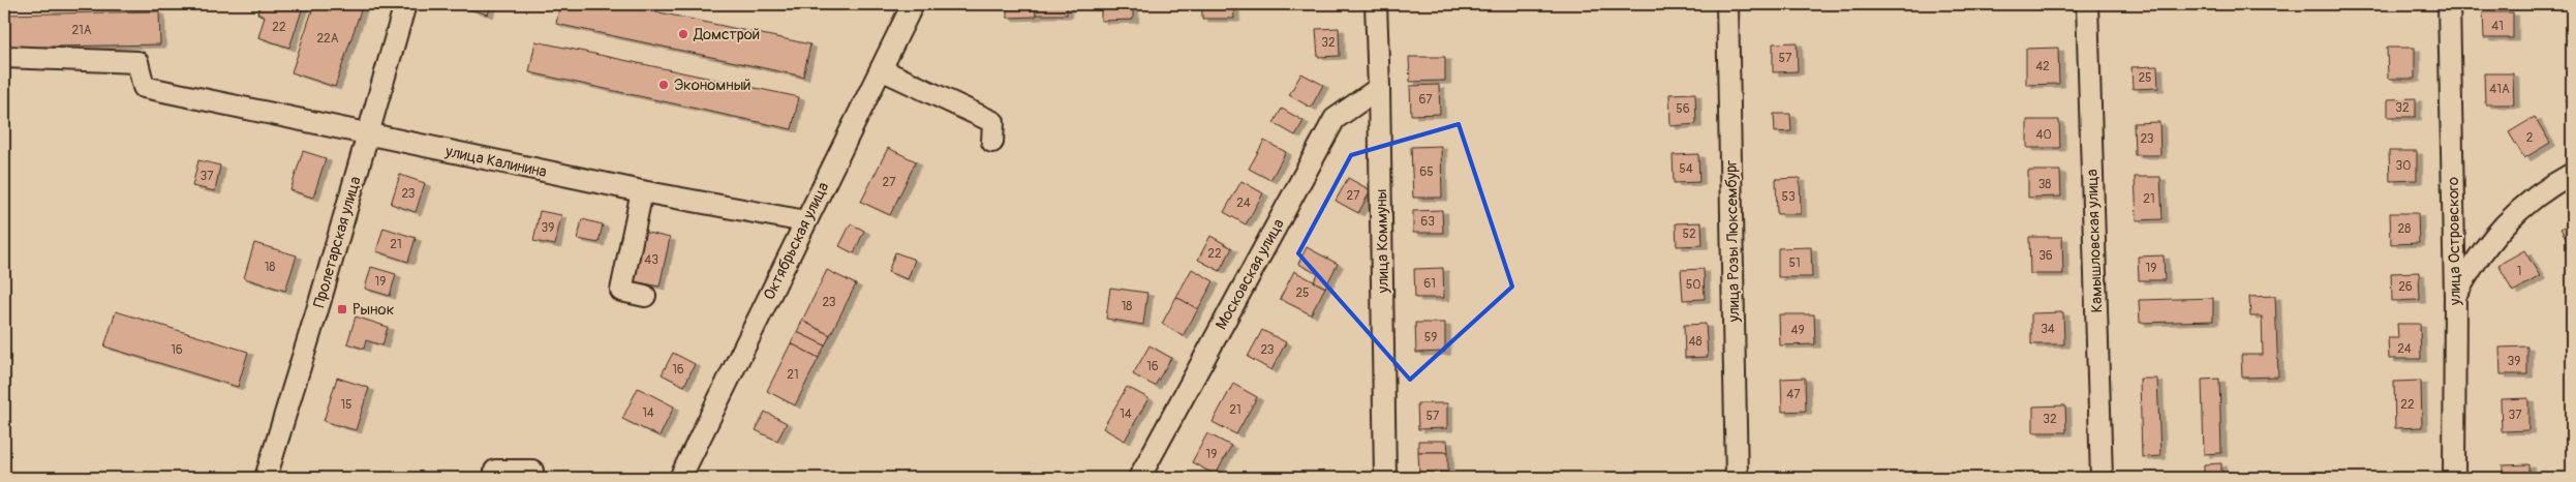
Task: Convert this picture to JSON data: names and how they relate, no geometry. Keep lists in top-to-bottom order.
{
  "streets": {
    "street": [
      "улица Калинина",
      "Октябрьская улица",
      "улица Коммуны",
      "улица Розы Люксембург",
      "Камышловская улица",
      "улица Островского",
      "Пролетарская улица",
      "Московская улица"
    ]
  },
  "crossings": [
    ["улица Калинина", "Октябрьская улица"],
    ["улица Калинина", "Пролетарская улица"],
    ["улица Коммуны", "Московская улица"]
  ],
  "places": {
    "other": ["Домстрой", "Экономный"],
    "transit": ["Рынок"]
  },
  "house_numbers": [
    "41",
    "22",
    "21А",
    "22А",
    "32",
    "57",
    "42",
    "25",
    "41А",
    "67",
    "32",
    "56",
    "40",
    "2",
    "23",
    "30",
    "54",
    "65",
    "37",
    "27",
    "38",
    "23",
    "27",
    "53",
    "21",
    "24",
    "63",
    "39",
    "28",
    "52",
    "21",
    "22",
    "36",
    "43",
    "51",
    "18",
    "19",
    "1",
    "19",
    "61",
    "50",
    "26",
    "25",
    "23",
    "18",
    "34",
    "49",
    "59",
    "48",
    "24",
    "16",
    "23",
    "39",
    "16",
    "16",
    "21",
    "47",
    "15",
    "22",
    "21",
    "14",
    "14",
    "37",
    "57",
    "32",
    "19"
  ]
}
